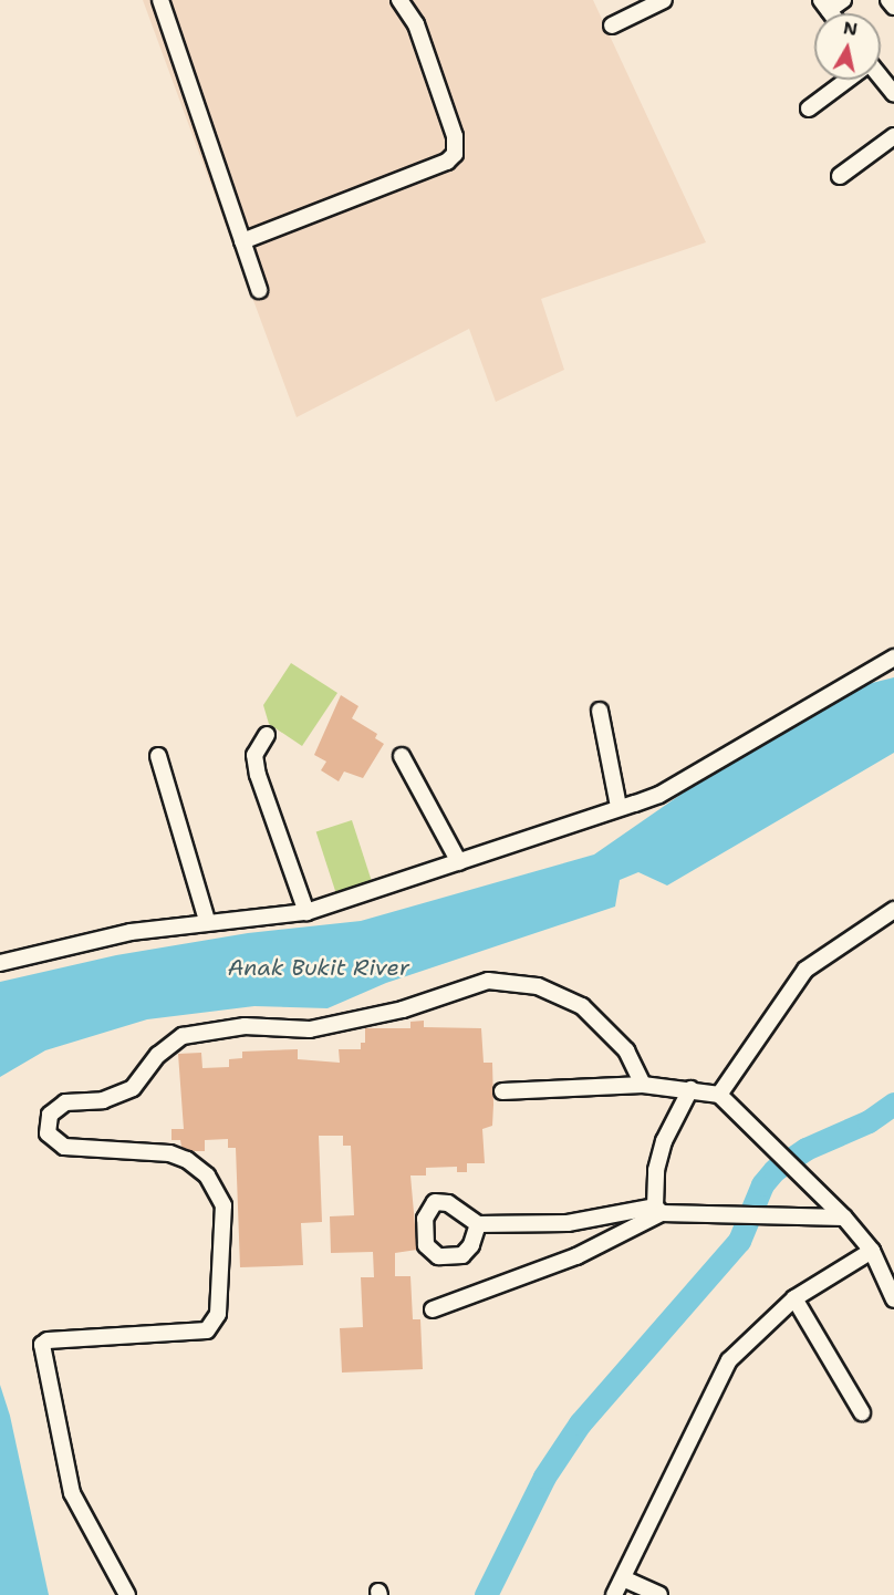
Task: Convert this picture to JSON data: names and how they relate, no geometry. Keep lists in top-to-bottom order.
{
  "water": ["Anak Bukit River"],
  "north": "top"
}
